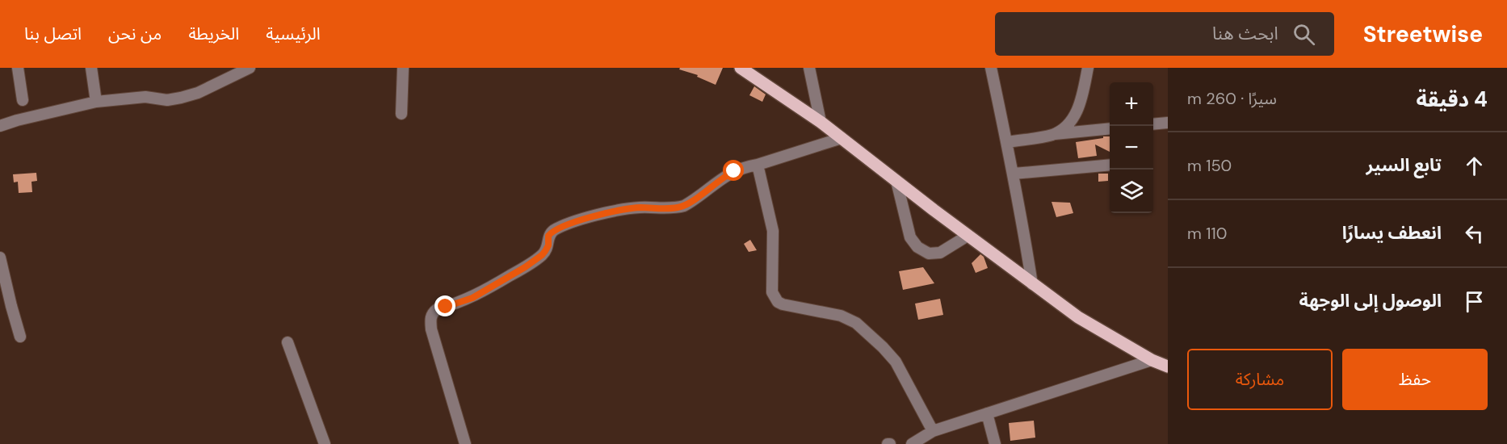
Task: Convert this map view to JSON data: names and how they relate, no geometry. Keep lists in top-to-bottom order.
{
  "page": {
    "header": "Streetwise",
    "search": "ابحث هنا",
    "nav": [
      "الرئيسية",
      "الخريطة",
      "من نحن",
      "اتصل بنا"
    ],
    "heading": ["4 دقيقة", "سيرًا · 260 m"],
    "map_buttons": ["+", "−"],
    "list": [
      ["تابع السير", "150 m"],
      ["انعطف يسارًا", "110 m"],
      "الوصول إلى الوجهة"
    ],
    "buttons": ["حفظ", "مشاركة"]
  }
}
